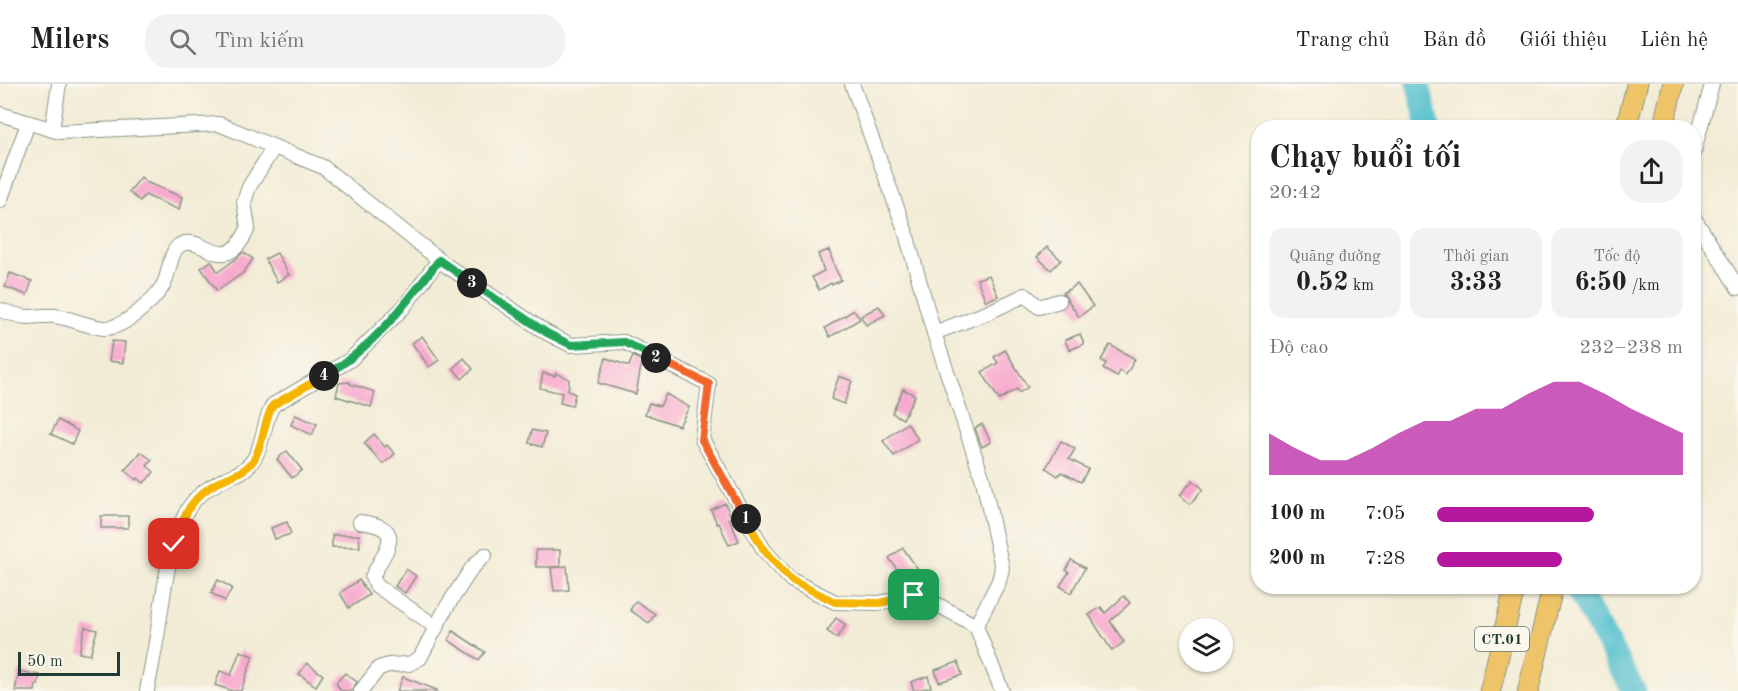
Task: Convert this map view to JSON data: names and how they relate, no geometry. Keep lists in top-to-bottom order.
{
  "streets": {
    "highway": ["CT.01"]
  },
  "scale_bar": "50 m",
  "page": {
    "header": "Milers",
    "search": "Tìm kiếm",
    "nav": [
      "Trang chủ",
      "Bản đồ",
      "Giới thiệu",
      "Liên hệ"
    ],
    "heading": ["Chạy buổi tối", "20:42"],
    "stats": [
      ["Quãng đường", "0.52 km"],
      ["Thời gian", "3:33"],
      ["Tốc độ", "6:50 /km"]
    ],
    "pins": [
      "3",
      "2",
      "4",
      "1"
    ],
    "chart": ["Độ cao", "232–238 m"],
    "list": [
      {
        "name": "100 m",
        "note": "7:05"
      },
      {
        "name": "200 m",
        "note": "7:28"
      }
    ],
    "scale": "50 m"
  }
}
